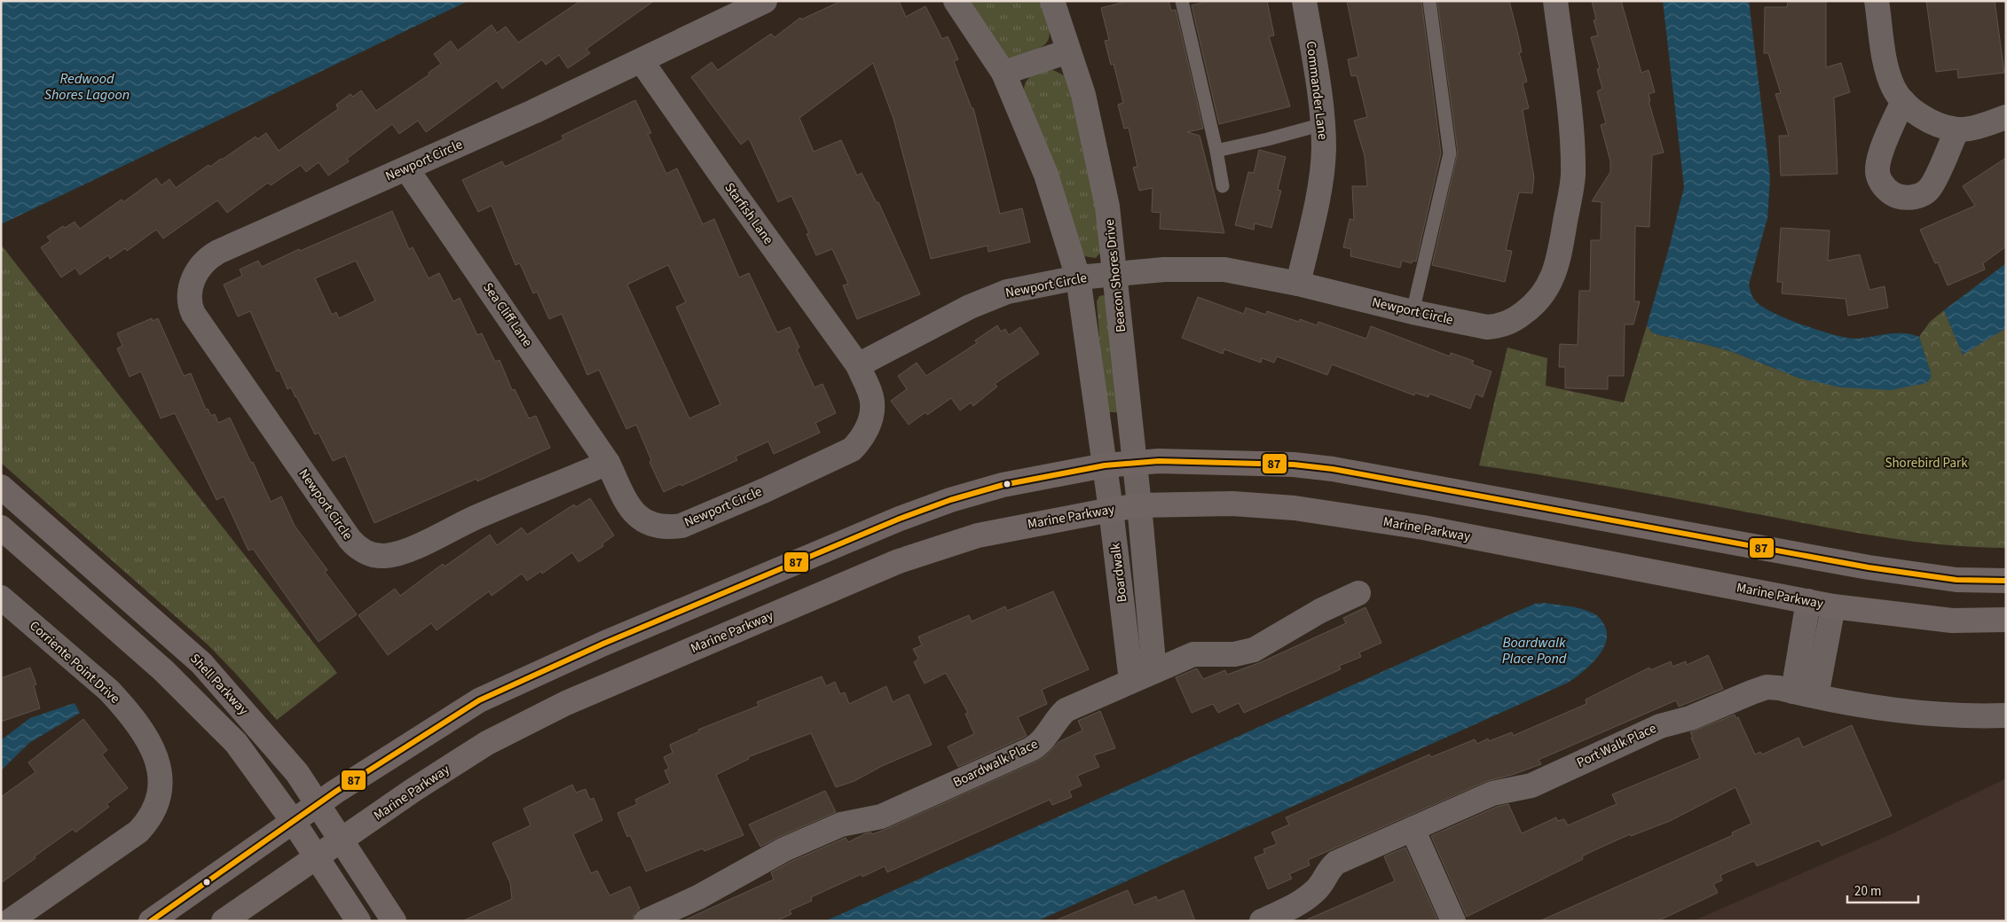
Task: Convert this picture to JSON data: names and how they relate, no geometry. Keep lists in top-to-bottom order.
{
  "streets": {
    "main road": ["Marine Parkway", "Shell Parkway"],
    "street": [
      "Commander Lane",
      "Newport Circle",
      "Starfish Lane",
      "Beacon Shores Drive",
      "Sea Cliff Lane",
      "Boardwalk",
      "Corriente Point Drive",
      "Port Walk Place",
      "Boardwalk Place"
    ]
  },
  "crossings": [
    ["Commander Lane", "Newport Circle"],
    ["Newport Circle", "Starfish Lane"],
    ["Newport Circle", "Beacon Shores Drive"],
    ["Newport Circle", "Sea Cliff Lane"],
    ["Beacon Shores Drive", "Marine Parkway"],
    ["Beacon Shores Drive", "Boardwalk"],
    ["Marine Parkway", "Boardwalk"],
    ["Marine Parkway", "Shell Parkway"],
    ["Boardwalk", "Boardwalk Place"]
  ],
  "water": ["Redwood Shores Lagoon", "Boardwalk Place Pond"],
  "parks": ["Shorebird Park"],
  "lines": ["transit line 87"],
  "scale_bar": "20 m"
}
